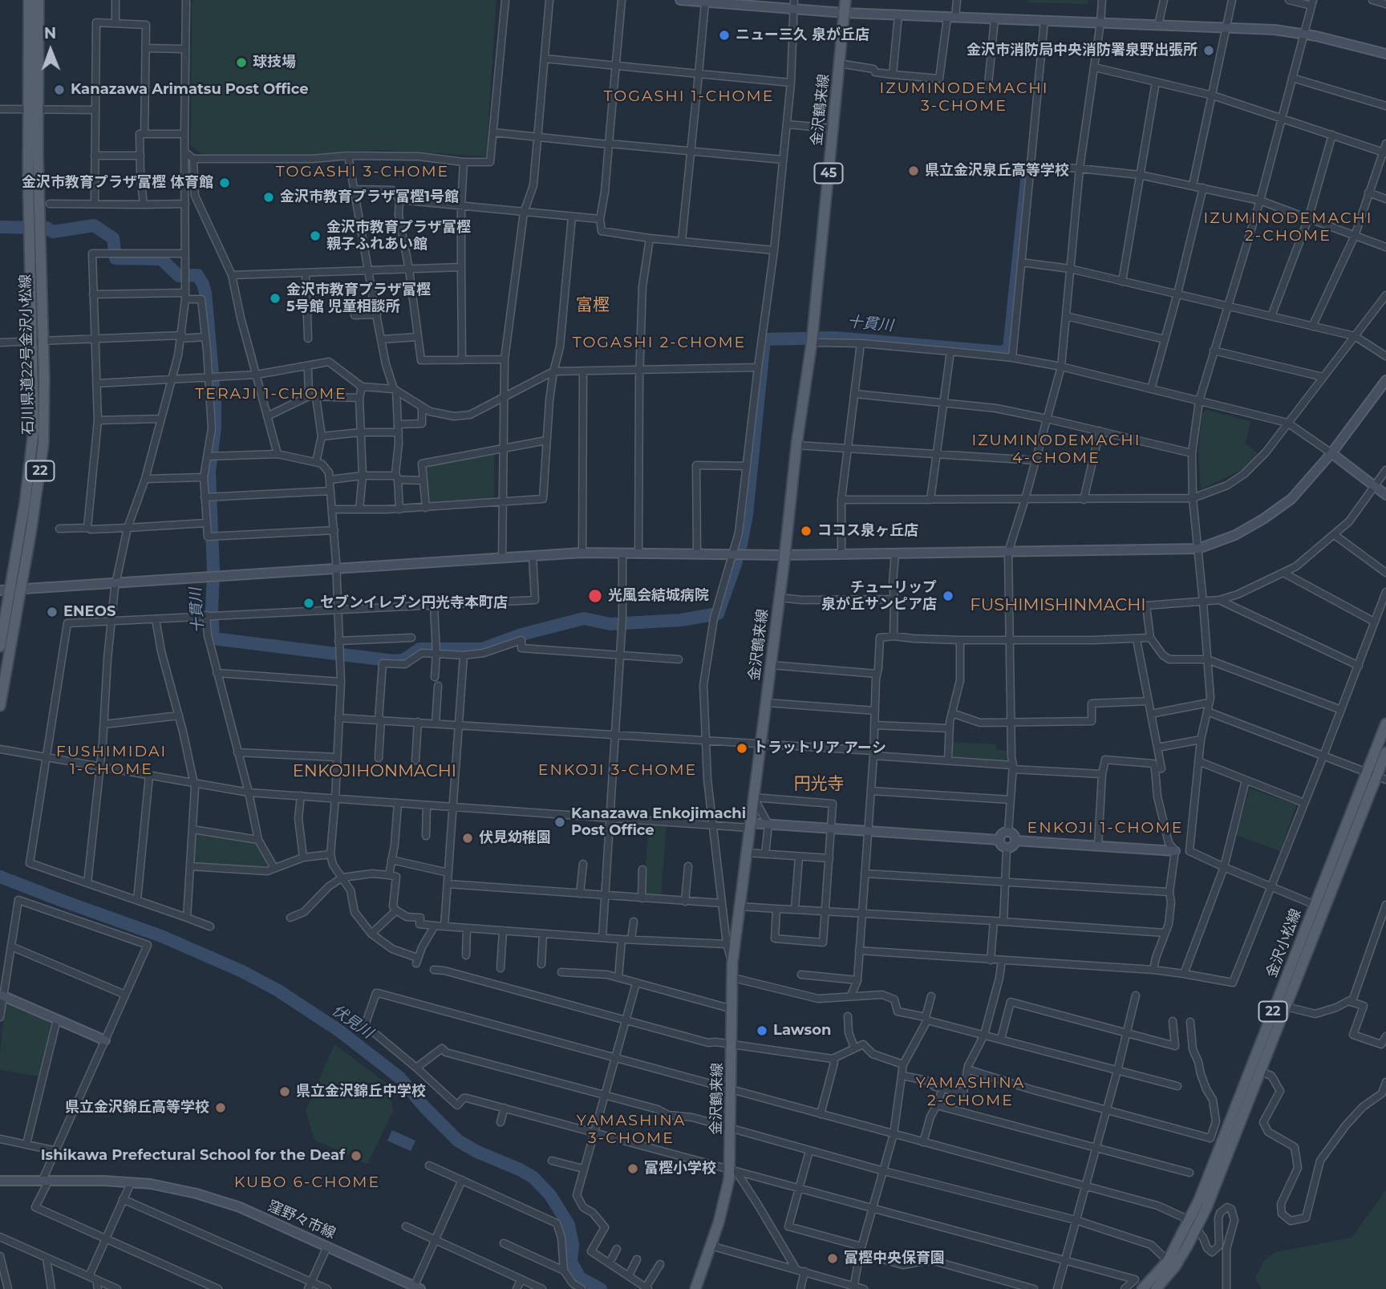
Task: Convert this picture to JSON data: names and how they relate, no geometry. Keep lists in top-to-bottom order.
{
  "streets": {
    "main road": [
      "金沢鶴来線",
      "45",
      "石川県道22号金沢小松線",
      "22",
      "金沢小松線"
    ],
    "street": ["窪野々市線"]
  },
  "districts": [
    "IZUMINODEMACHI 3-CHOME",
    "TOGASHI 1-CHOME",
    "TOGASHI 3-CHOME",
    "IZUMINODEMACHI 2-CHOME",
    "富樫",
    "TOGASHI 2-CHOME",
    "TERAJI 1-CHOME",
    "IZUMINODEMACHI 4-CHOME",
    "FUSHIMISHINMACHI",
    "FUSHIMIDAI 1-CHOME",
    "ENKOJI 3-CHOME",
    "ENKOJIHONMACHI",
    "円光寺",
    "ENKOJI 1-CHOME",
    "YAMASHINA 2-CHOME",
    "YAMASHINA 3-CHOME",
    "KUBO 6-CHOME"
  ],
  "water": ["十貫川", "伏見川"],
  "places": [
    "ニュー三久 泉が丘店",
    "金沢市消防局中央消防署泉野出張所",
    "球技場",
    "Kanazawa Arimatsu Post Office",
    "県立金沢泉丘高等学校",
    "金沢市教育プラザ富樫 体育館",
    "金沢市教育プラザ富樫1号館",
    "金沢市教育プラザ富樫 親子ふれあい館",
    "金沢市教育プラザ富樫 5号館 児童相談所",
    "ココス泉ヶ丘店",
    "光風会結城病院",
    "チューリップ 泉が丘サンピア店",
    "セブンイレブン円光寺本町店",
    "ENEOS",
    "トラットリア アーシ",
    "Kanazawa Enkojimachi Post Office",
    "伏見幼稚園",
    "Lawson",
    "県立金沢錦丘中学校",
    "県立金沢錦丘高等学校",
    "Ishikawa Prefectural School for the Deaf",
    "富樫小学校",
    "富樫中央保育園"
  ],
  "north": "top"
}
